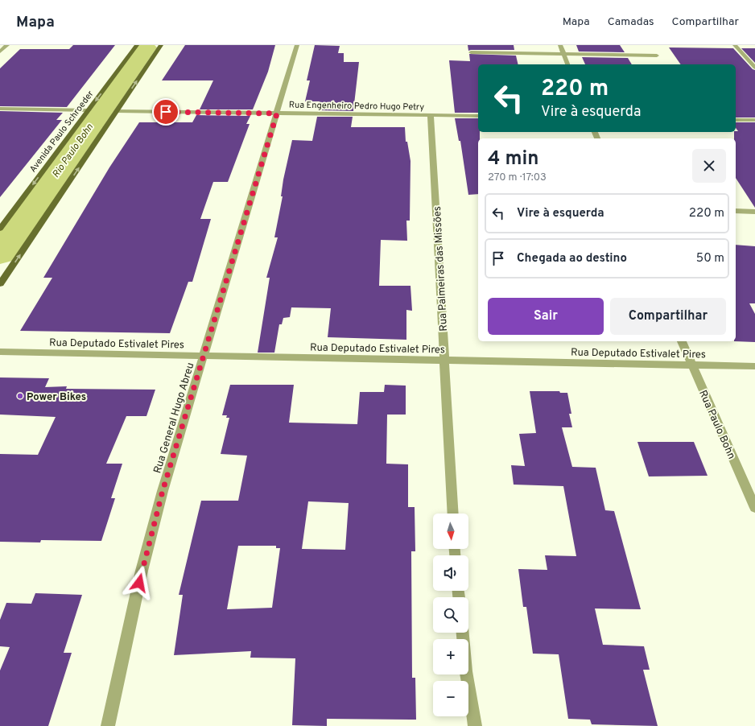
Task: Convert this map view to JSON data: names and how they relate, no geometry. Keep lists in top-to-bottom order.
{
  "streets": {
    "main road": ["Avenida Paulo Schroeder"],
    "street": [
      "Rua Engenheiro Pedro Hugo Petry",
      "Rua Palmeiras das Missões",
      "Rua Deputado Estivalet Pires",
      "Rua General Hugo Abreu",
      "Rua Paulo Bohn"
    ]
  },
  "crossings": [
    ["Rua Engenheiro Pedro Hugo Petry", "Rua Palmeiras das Missões"],
    ["Rua Engenheiro Pedro Hugo Petry", "Rua General Hugo Abreu"],
    ["Rua Palmeiras das Missões", "Rua Deputado Estivalet Pires"],
    ["Rua Deputado Estivalet Pires", "Rua General Hugo Abreu"],
    ["Rua Deputado Estivalet Pires", "Rua Paulo Bohn"]
  ],
  "water": ["Rio Paulo Bohn"],
  "places": ["Power Bikes"],
  "north": "bottom",
  "page": {
    "header": "Mapa",
    "nav": ["Mapa", "Camadas", "Compartilhar"],
    "turn": ["220 m", "Vire à esquerda"],
    "heading": ["4 min", "270 m · 17:03"],
    "list": [
      {
        "name": "Vire à esquerda",
        "value": "220 m"
      },
      {
        "name": "Chegada ao destino",
        "value": "50 m"
      }
    ],
    "buttons": ["Sair", "Compartilhar"],
    "map_buttons": ["+", "−"]
  }
}
